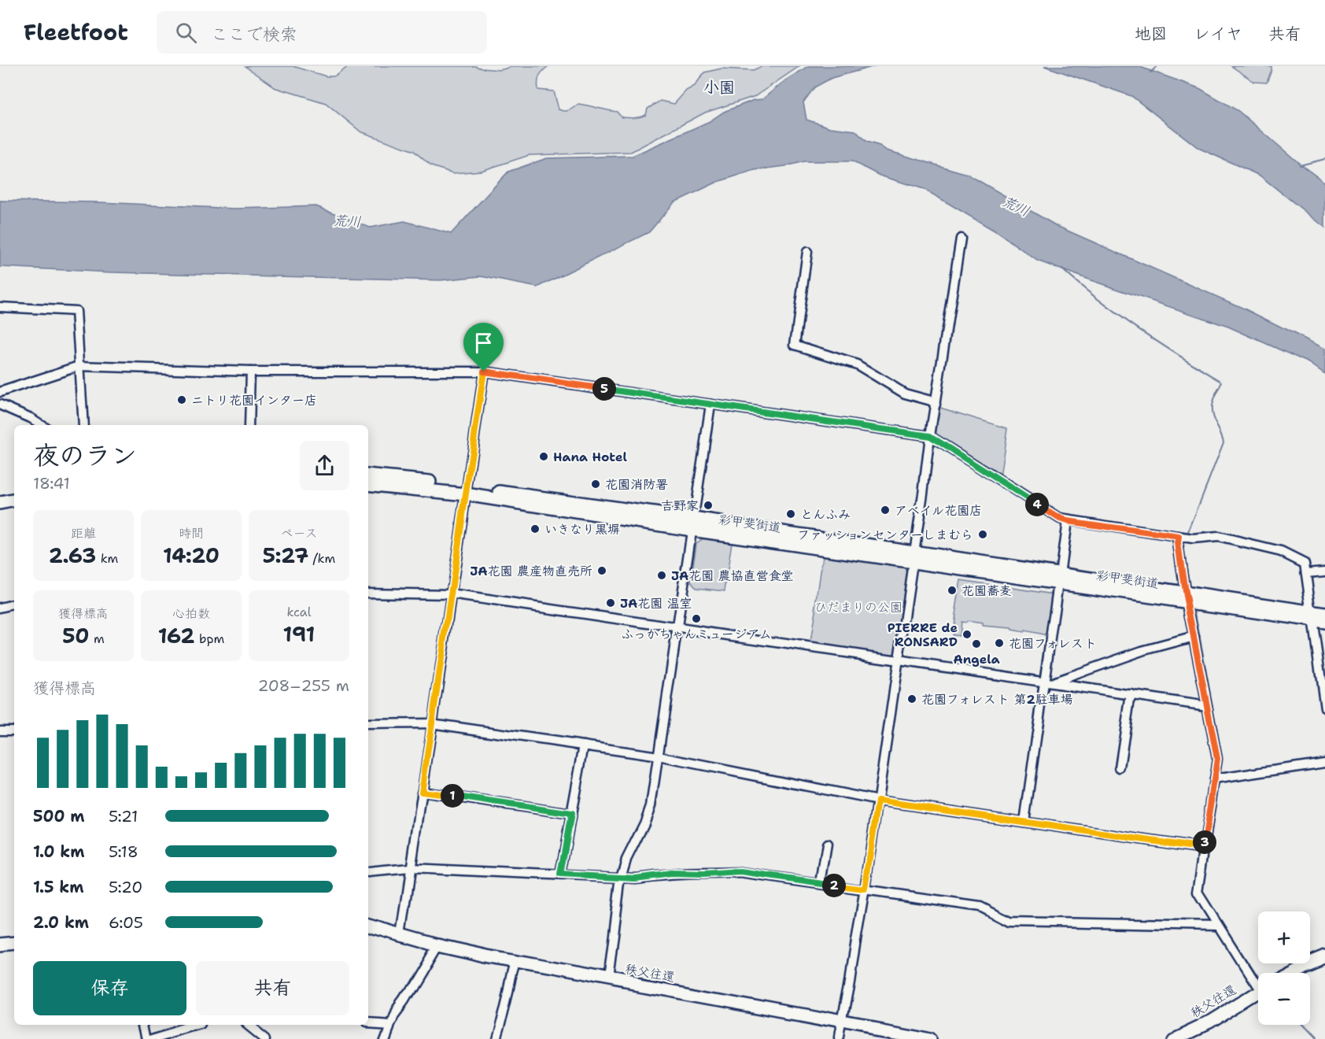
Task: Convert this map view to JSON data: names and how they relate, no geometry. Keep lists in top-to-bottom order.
{
  "streets": {
    "highway": ["彩甲斐街道", "秩父往還"]
  },
  "districts": ["小園"],
  "water": ["荒川"],
  "parks": ["ひだまりの公園"],
  "places": [
    "ニトリ花園インター店",
    "Hana Hotel",
    "花園消防署",
    "吉野家",
    "アベイル花園店",
    "とんふみ",
    "いきなり黒塀",
    "ファッションセンターしまむら",
    "JA花園 農産物直売所",
    "JA花園 農協直営食堂",
    "花園蕎麦",
    "JA花園 温室",
    "ふっかちゃんミュージアム",
    "PIERRE de RONSARD",
    "花園フォレスト",
    "Angela",
    "花園フォレスト 第2駐車場"
  ],
  "page": {
    "header": "Fleetfoot",
    "search": "ここで検索",
    "nav": ["地図", "レイヤ", "共有"],
    "pins": [
      "5",
      "4",
      "1",
      "3",
      "2"
    ],
    "heading": ["夜のラン", "18:41"],
    "stats": [
      ["距離", "2.63 km"],
      ["時間", "14:20"],
      ["ペース", "5:27 /km"],
      ["獲得標高", "50 m"],
      ["心拍数", "162 bpm"],
      ["kcal", "191"]
    ],
    "chart": ["獲得標高", "208–255 m"],
    "list": [
      {
        "name": "500 m",
        "note": "5:21"
      },
      {
        "name": "1.0 km",
        "note": "5:18"
      },
      {
        "name": "1.5 km",
        "note": "5:20"
      },
      {
        "name": "2.0 km",
        "note": "6:05"
      }
    ],
    "map_buttons": ["+", "−"],
    "buttons": ["保存", "共有"]
  }
}
